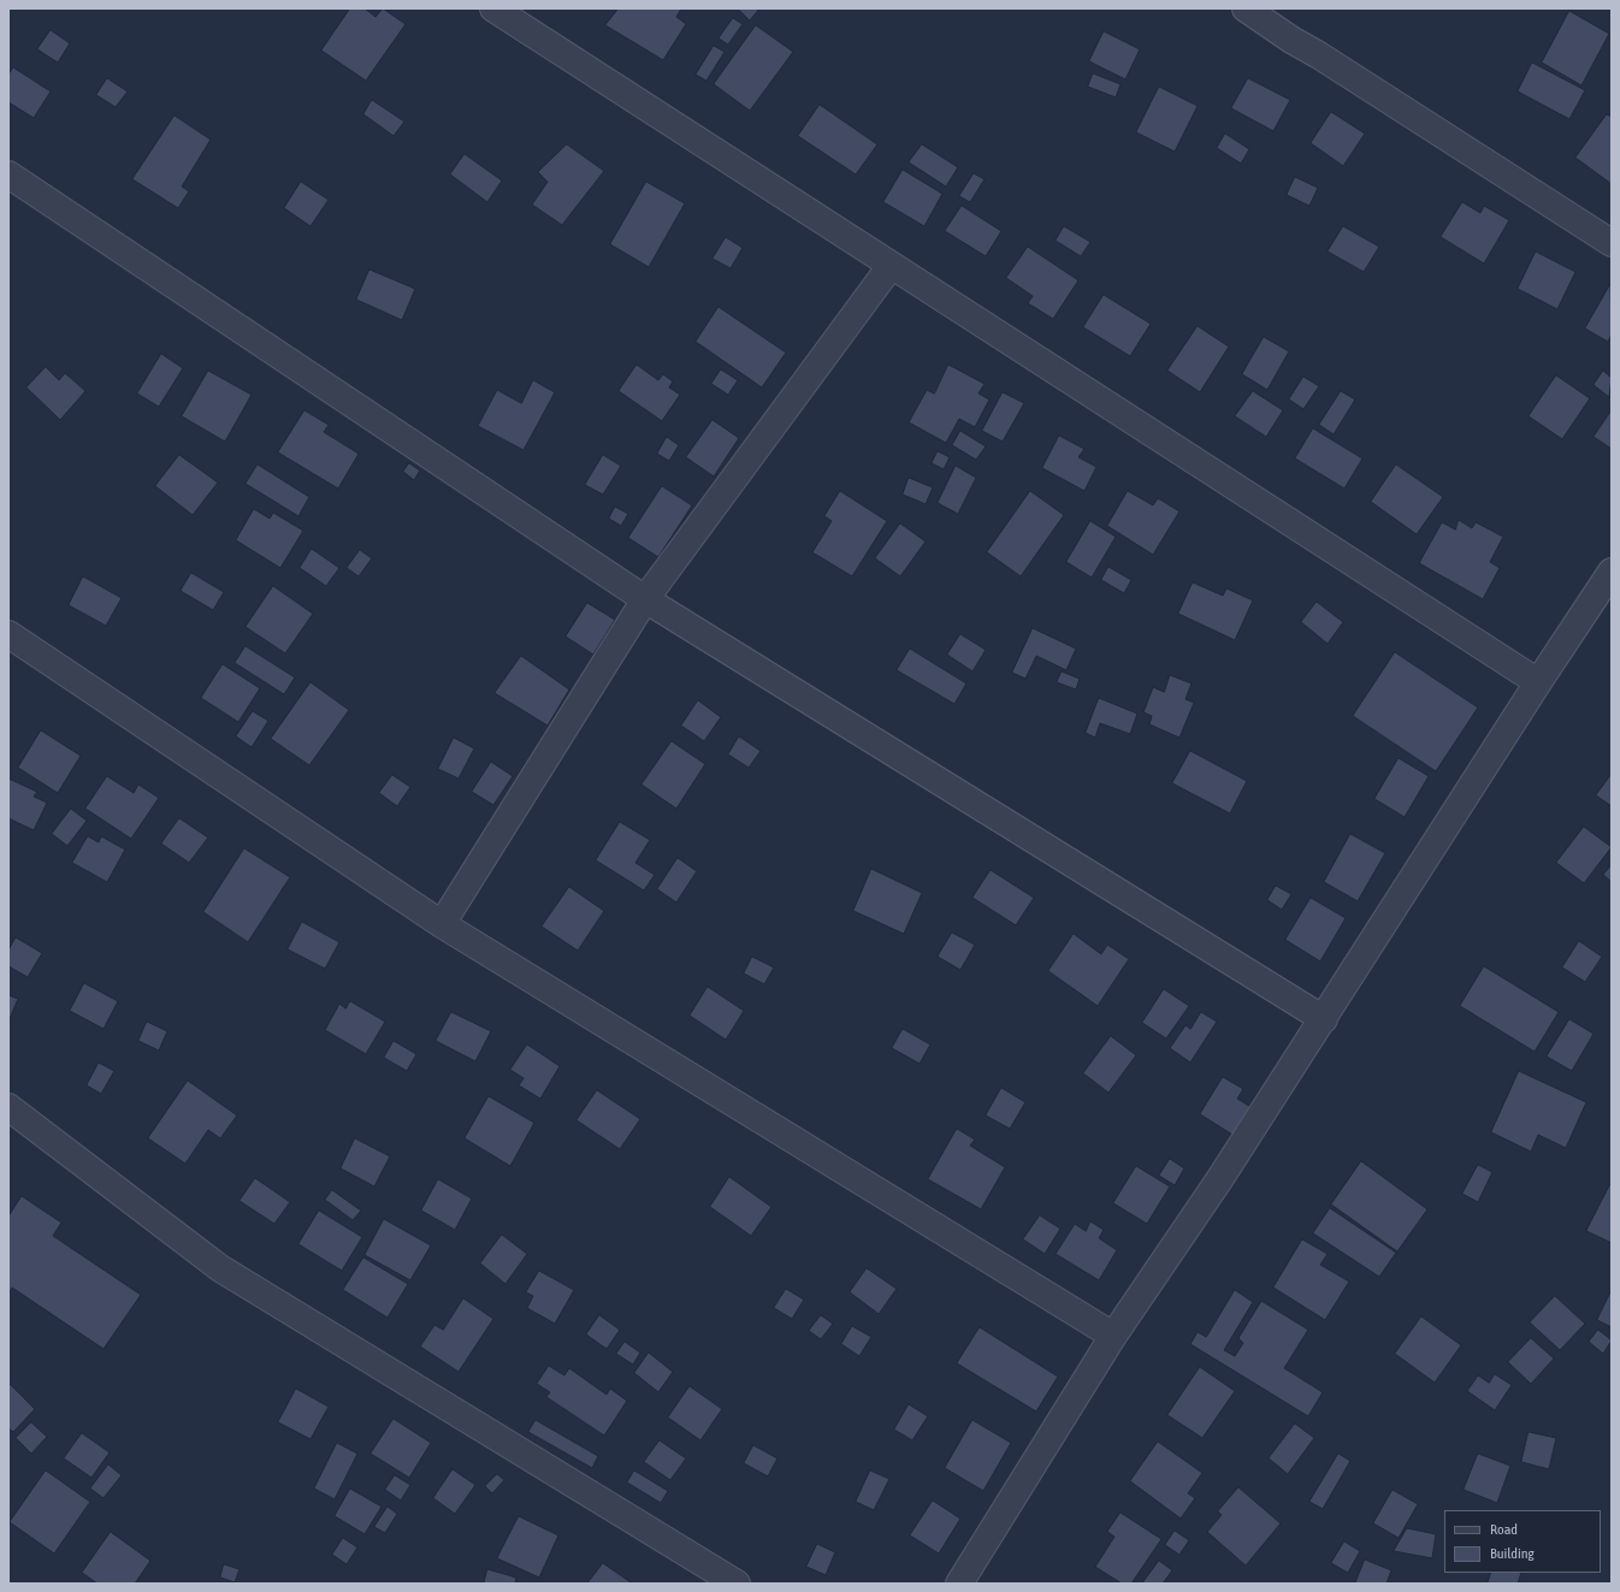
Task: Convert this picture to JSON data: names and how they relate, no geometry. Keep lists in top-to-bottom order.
{
  "legend": ["Road", "Building"]
}
